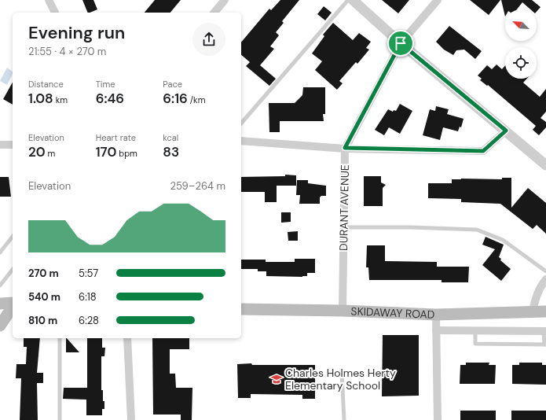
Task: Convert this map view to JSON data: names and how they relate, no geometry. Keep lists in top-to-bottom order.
{
  "streets": {
    "main road": ["SKIDAWAY ROAD"],
    "street": ["DURANT AVENUE"]
  },
  "crossings": [
    ["DURANT AVENUE", "SKIDAWAY ROAD"]
  ],
  "places": {
    "school or university": ["Charles Holmes Herty Elementary School"]
  },
  "north": "top left",
  "page": {
    "heading": ["Evening run", "21:55 · 4 × 270 m"],
    "stats": [
      ["Distance", "1.08 km"],
      ["Time", "6:46"],
      ["Pace", "6:16 /km"],
      ["Elevation", "20 m"],
      ["Heart rate", "170 bpm"],
      ["kcal", "83"]
    ],
    "chart": ["Elevation", "259–264 m"],
    "list": [
      {
        "name": "270 m",
        "note": "5:57"
      },
      {
        "name": "540 m",
        "note": "6:18"
      },
      {
        "name": "810 m",
        "note": "6:28"
      }
    ]
  }
}
